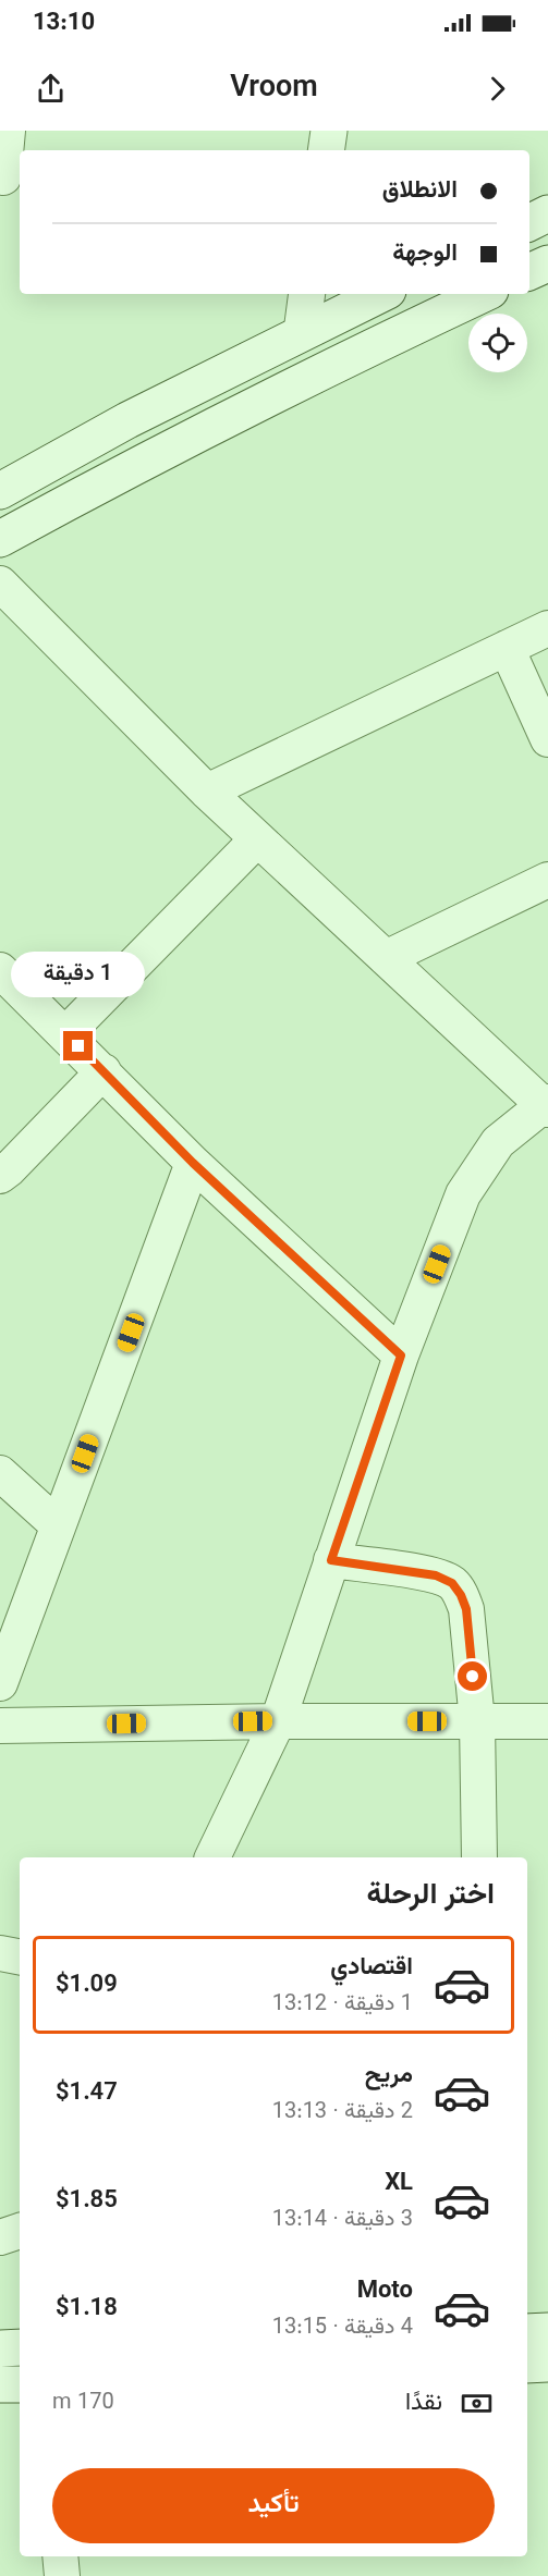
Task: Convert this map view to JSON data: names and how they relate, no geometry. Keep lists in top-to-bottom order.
{
  "page": {
    "status": "13:10",
    "header": "Vroom",
    "banner": ["الانطلاق", "الوجهة"],
    "bubble": "1 دقيقة",
    "heading": "اختر الرحلة",
    "list": [
      {
        "name": "اقتصادي",
        "note": "1 دقيقة · 13:12",
        "value": "$1.09"
      },
      {
        "name": "مريح",
        "note": "2 دقيقة · 13:13",
        "value": "$1.47"
      },
      {
        "name": "XL",
        "note": "3 دقيقة · 13:14",
        "value": "$1.85"
      },
      {
        "name": "Moto",
        "note": "4 دقيقة · 13:15",
        "value": "$1.18"
      }
    ],
    "pay": ["نقدًا", "170 m"],
    "buttons": "تأكيد"
  }
}
